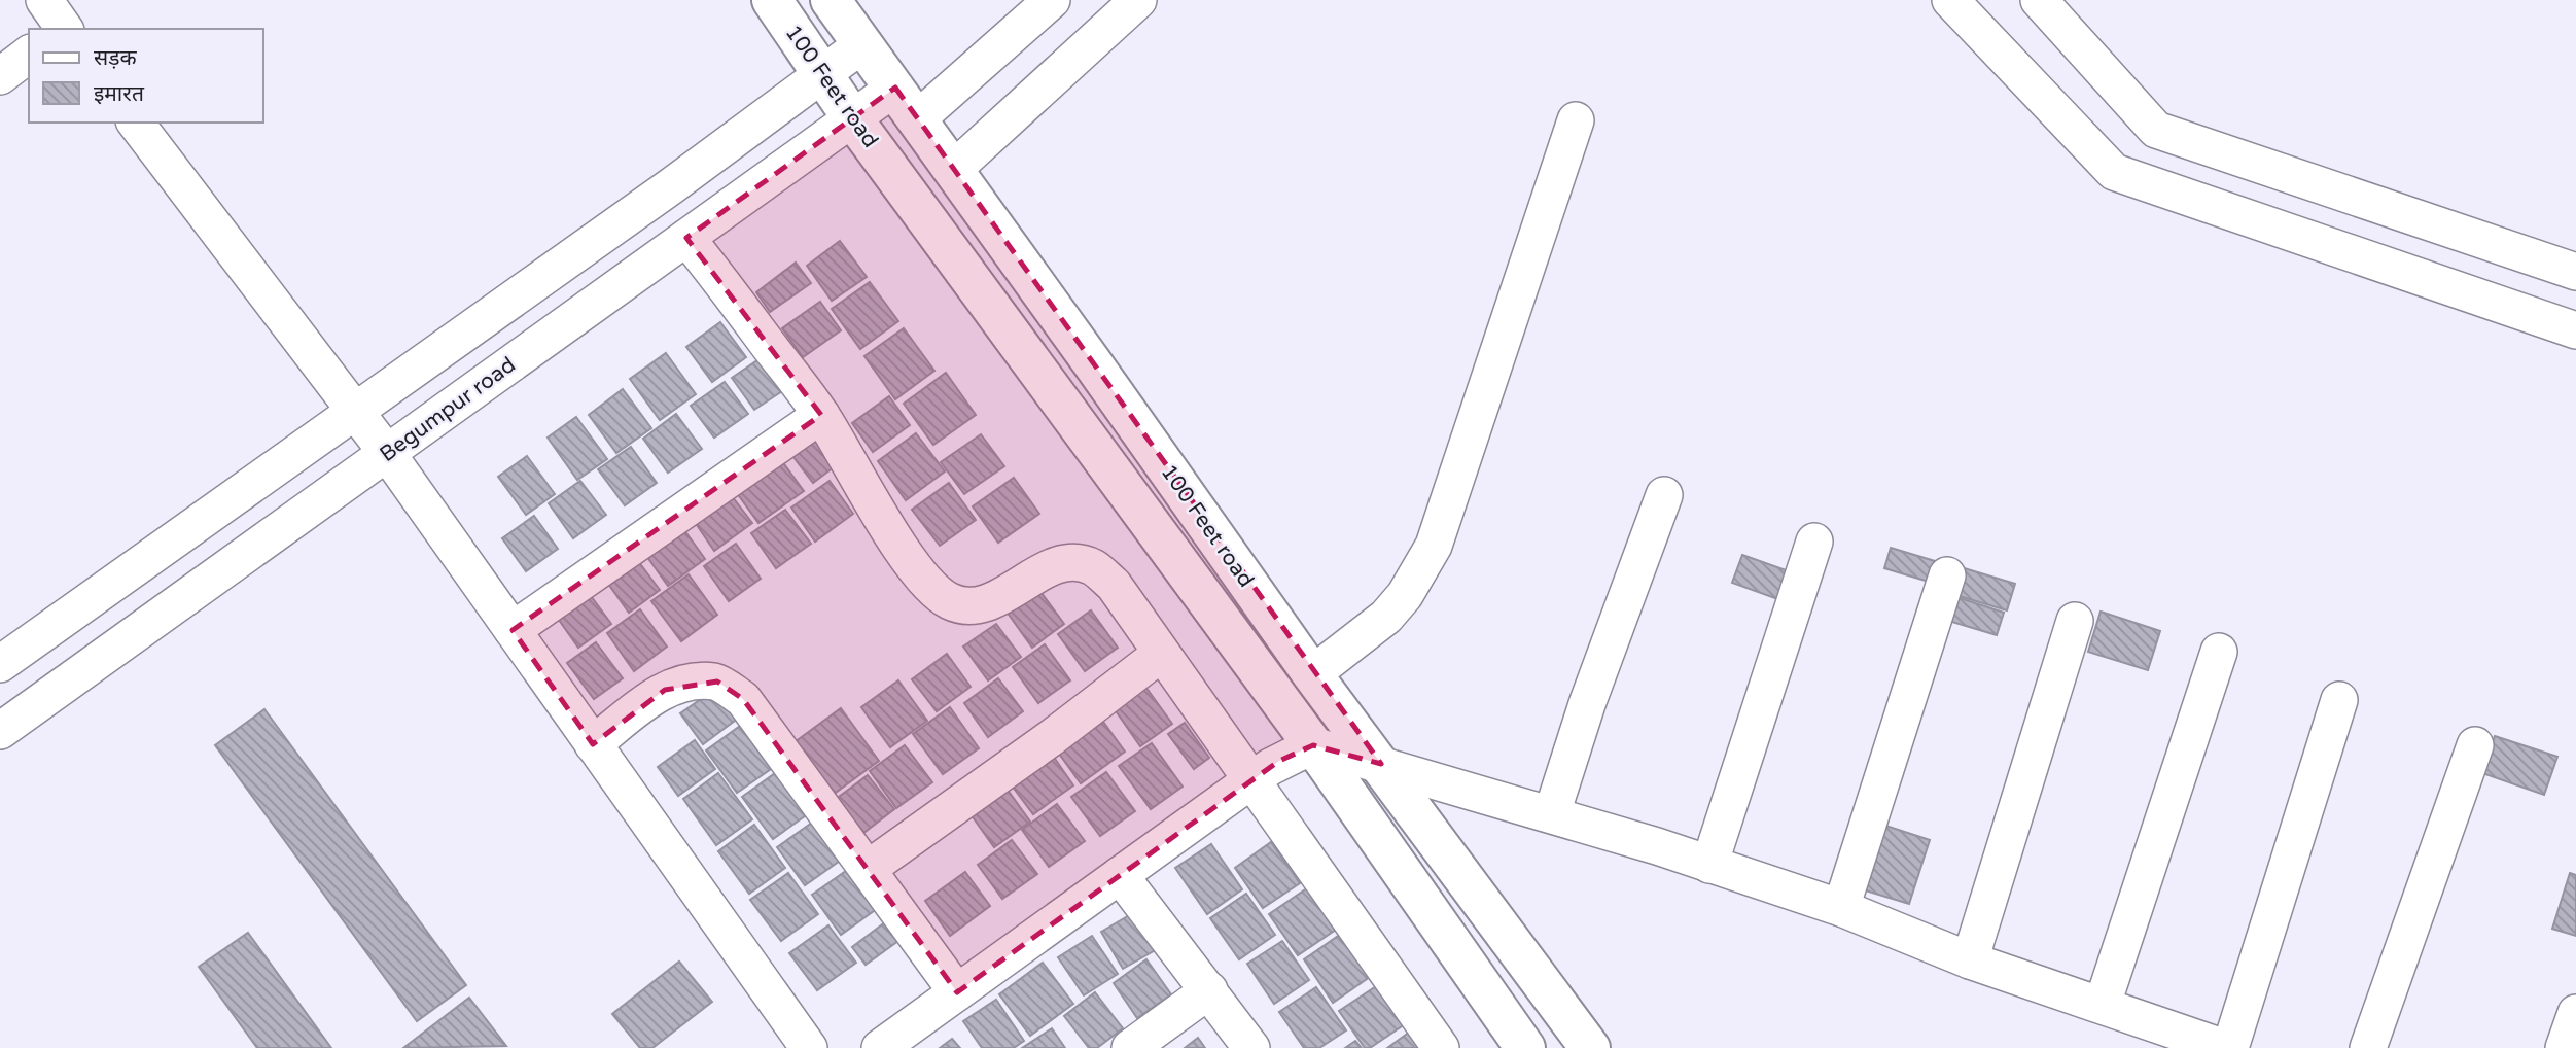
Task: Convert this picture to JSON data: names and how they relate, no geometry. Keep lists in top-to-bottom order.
{
  "streets": {
    "street": ["100 Feet road", "Begumpur road"]
  },
  "crossings": [
    ["100 Feet road", "Begumpur road"]
  ],
  "legend": ["सड़क", "इमारत"]
}
